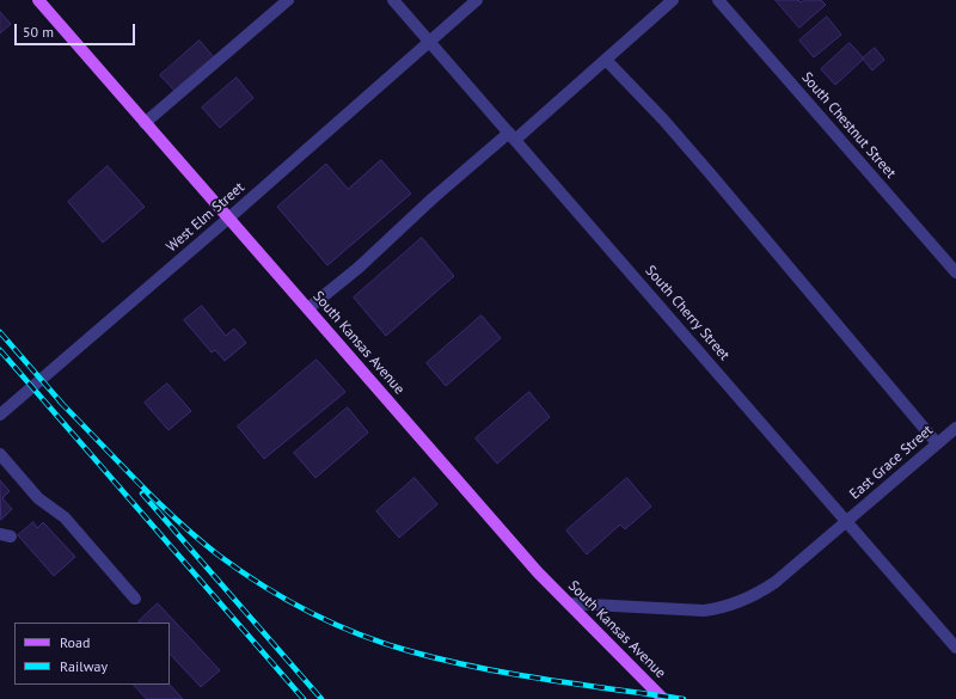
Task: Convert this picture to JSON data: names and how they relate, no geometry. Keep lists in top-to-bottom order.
{
  "streets": {
    "main road": ["South Kansas Avenue"],
    "street": [
      "South Chestnut Street",
      "West Elm Street",
      "South Cherry Street",
      "East Grace Street"
    ]
  },
  "crossings": [
    ["West Elm Street", "South Cherry Street"],
    ["West Elm Street", "South Kansas Avenue"],
    ["South Cherry Street", "East Grace Street"],
    ["South Kansas Avenue", "East Grace Street"]
  ],
  "legend": ["Road", "Railway"],
  "scale_bar": "50 m"
}
